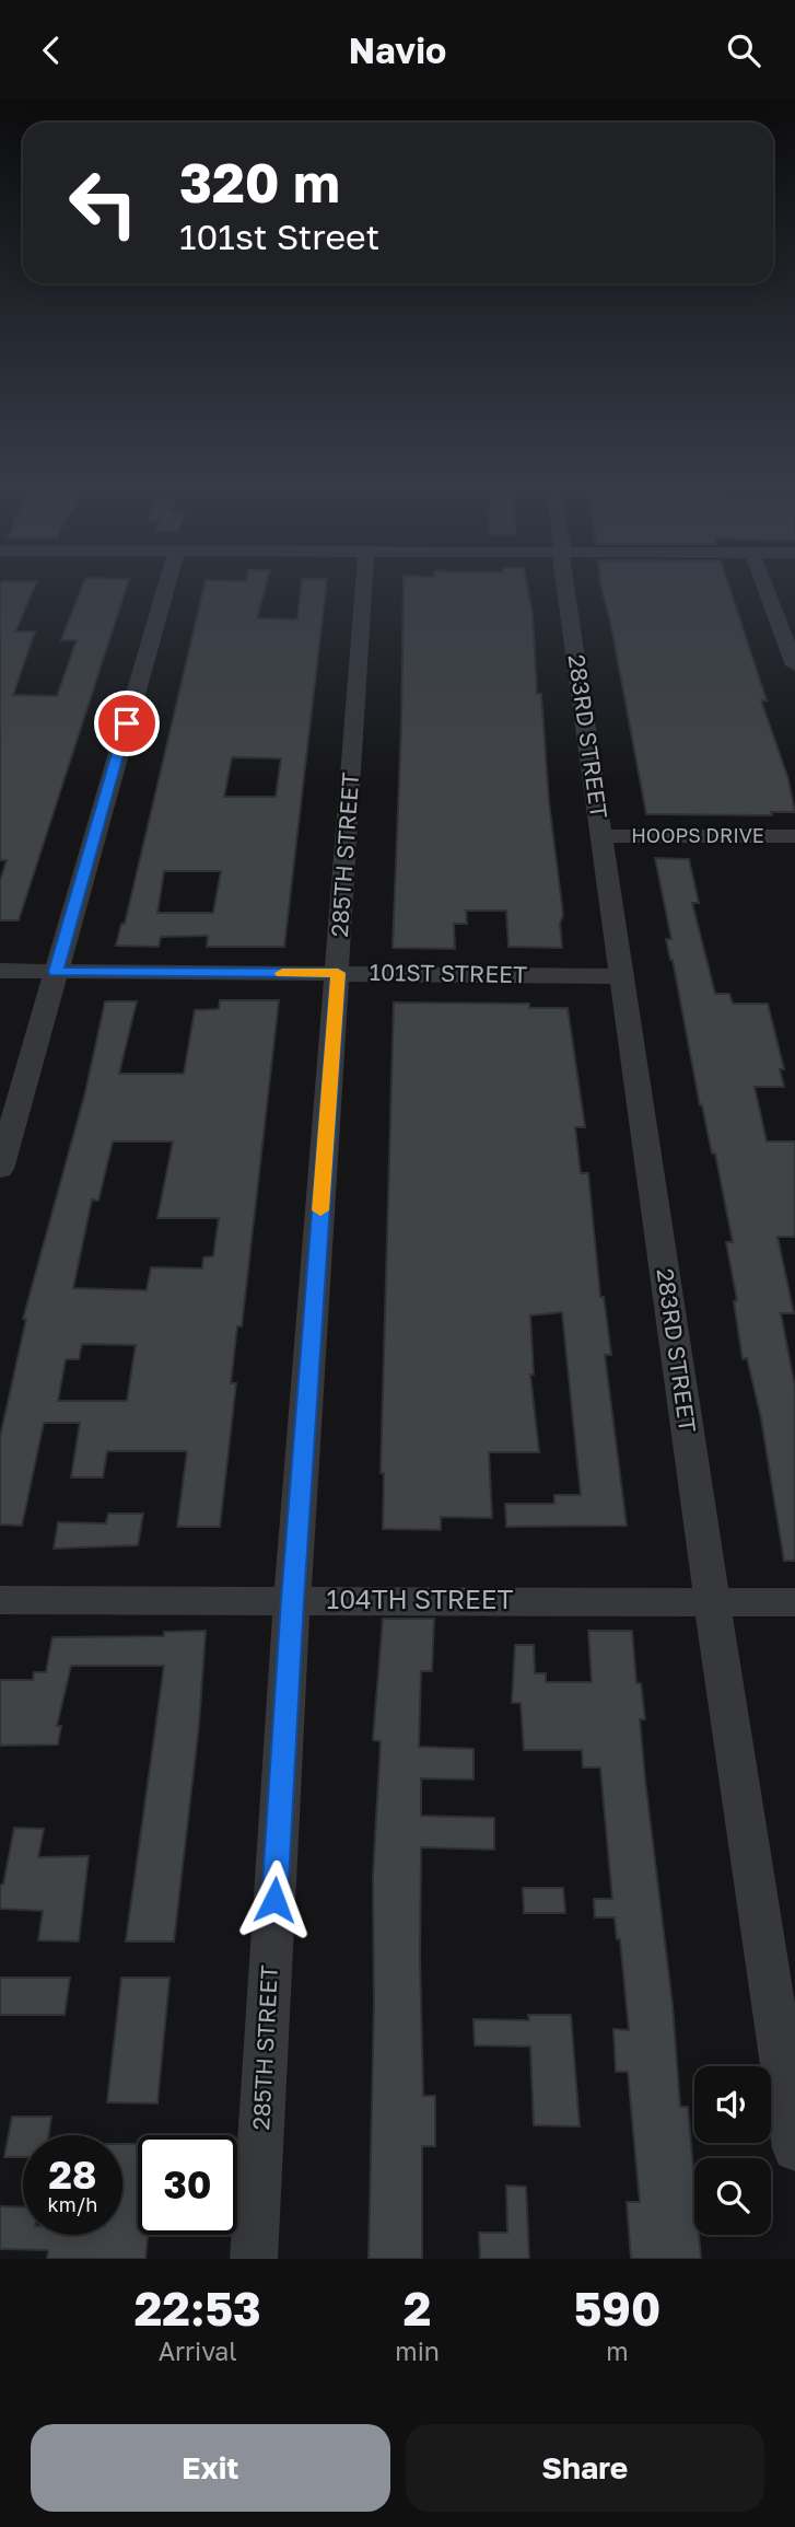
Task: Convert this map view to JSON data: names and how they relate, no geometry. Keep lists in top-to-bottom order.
{
  "streets": {
    "street": [
      "283RD STREET",
      "HOOPS DRIVE",
      "285TH STREET",
      "101ST STREET",
      "104TH STREET"
    ]
  },
  "crossings": [
    ["283RD STREET", "HOOPS DRIVE"],
    ["283RD STREET", "101ST STREET"],
    ["283RD STREET", "104TH STREET"],
    ["285TH STREET", "101ST STREET"],
    ["285TH STREET", "104TH STREET"]
  ],
  "page": {
    "header": "Navio",
    "turn": ["320 m", "101st Street"],
    "speed": "28 km/h",
    "limit": "30",
    "eta": [
      "22:53",
      "Arrival",
      "2",
      "min",
      "590",
      "m"
    ],
    "buttons": ["Exit", "Share"]
  }
}
